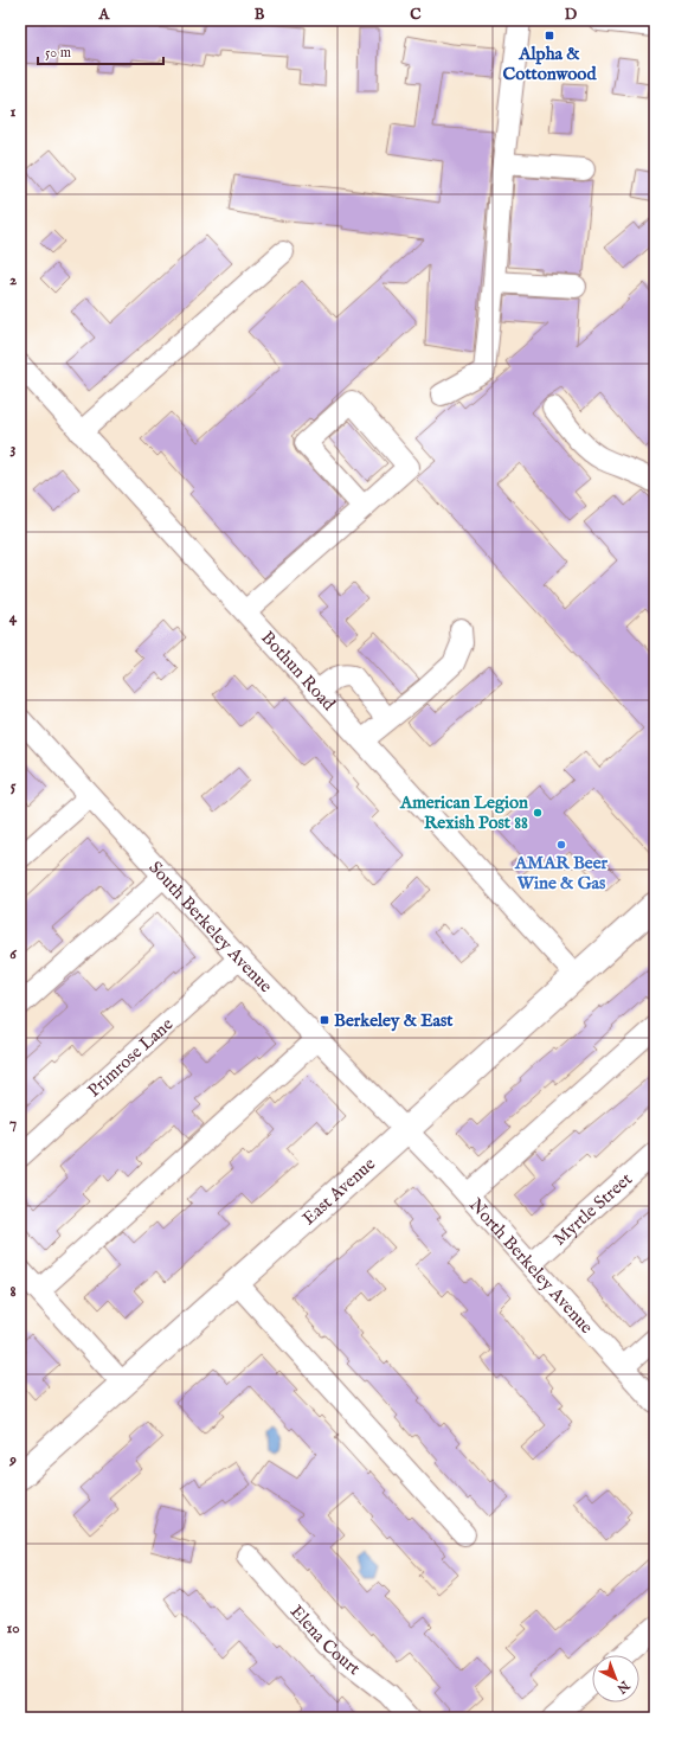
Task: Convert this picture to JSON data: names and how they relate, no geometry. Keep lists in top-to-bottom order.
{
  "streets": {
    "main road": ["East Avenue"],
    "street": [
      "Bothun Road",
      "South Berkeley Avenue",
      "Primrose Lane",
      "Myrtle Street",
      "North Berkeley Avenue",
      "Elena Court"
    ]
  },
  "crossings": [
    ["Bothun Road", "East Avenue"],
    ["South Berkeley Avenue", "Primrose Lane"],
    ["South Berkeley Avenue", "East Avenue"],
    ["South Berkeley Avenue", "North Berkeley Avenue"],
    ["East Avenue", "North Berkeley Avenue"],
    ["Myrtle Street", "North Berkeley Avenue"]
  ],
  "places": {
    "transit": ["Alpha & Cottonwood", "Berkeley & East"],
    "other": ["American Legion Rexish Post 88", "AMAR Beer Wine & Gas"]
  },
  "scale_bar": "50 m",
  "north": "bottom right",
  "grid": {
    "columns": [
      "A",
      "B",
      "C",
      "D"
    ],
    "rows": [
      "1",
      "2",
      "3",
      "4",
      "5",
      "6",
      "7",
      "8",
      "9",
      "10"
    ]
  }
}
